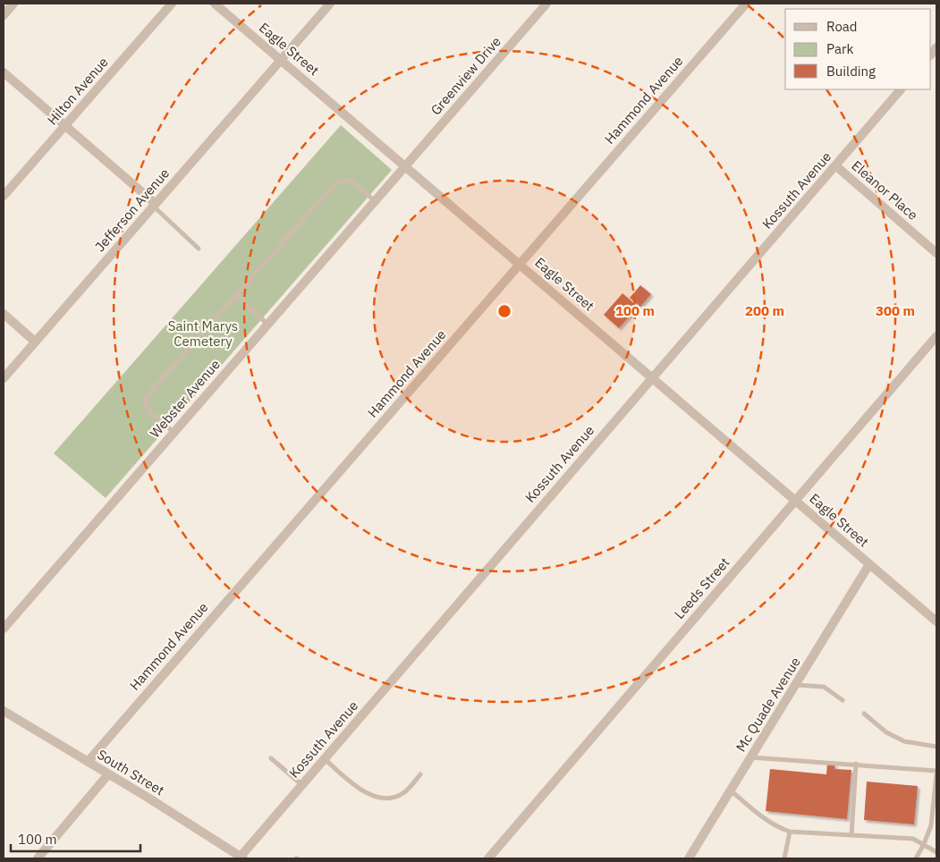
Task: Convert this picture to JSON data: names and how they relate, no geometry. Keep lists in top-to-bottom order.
{
  "streets": {
    "street": [
      "Eagle Street",
      "Greenview Drive",
      "Hilton Avenue",
      "Hammond Avenue",
      "Kossuth Avenue",
      "Eleanor Place",
      "Jefferson Avenue",
      "Webster Avenue",
      "Leeds Street",
      "Mc Quade Avenue",
      "South Street"
    ]
  },
  "crossings": [
    ["Eagle Street", "Greenview Drive"],
    ["Eagle Street", "Hammond Avenue"],
    ["Eagle Street", "Kossuth Avenue"],
    ["Eagle Street", "Jefferson Avenue"],
    ["Eagle Street", "Webster Avenue"],
    ["Eagle Street", "Leeds Street"],
    ["Eagle Street", "Mc Quade Avenue"],
    ["Greenview Drive", "Webster Avenue"],
    ["Hammond Avenue", "South Street"],
    ["Kossuth Avenue", "Eleanor Place"],
    ["Kossuth Avenue", "South Street"]
  ],
  "parks": ["Saint Marys Cemetery"],
  "legend": ["Road", "Park", "Building"],
  "scale_bar": "100 m",
  "rings": ["100 m", "200 m", "300 m"]
}
